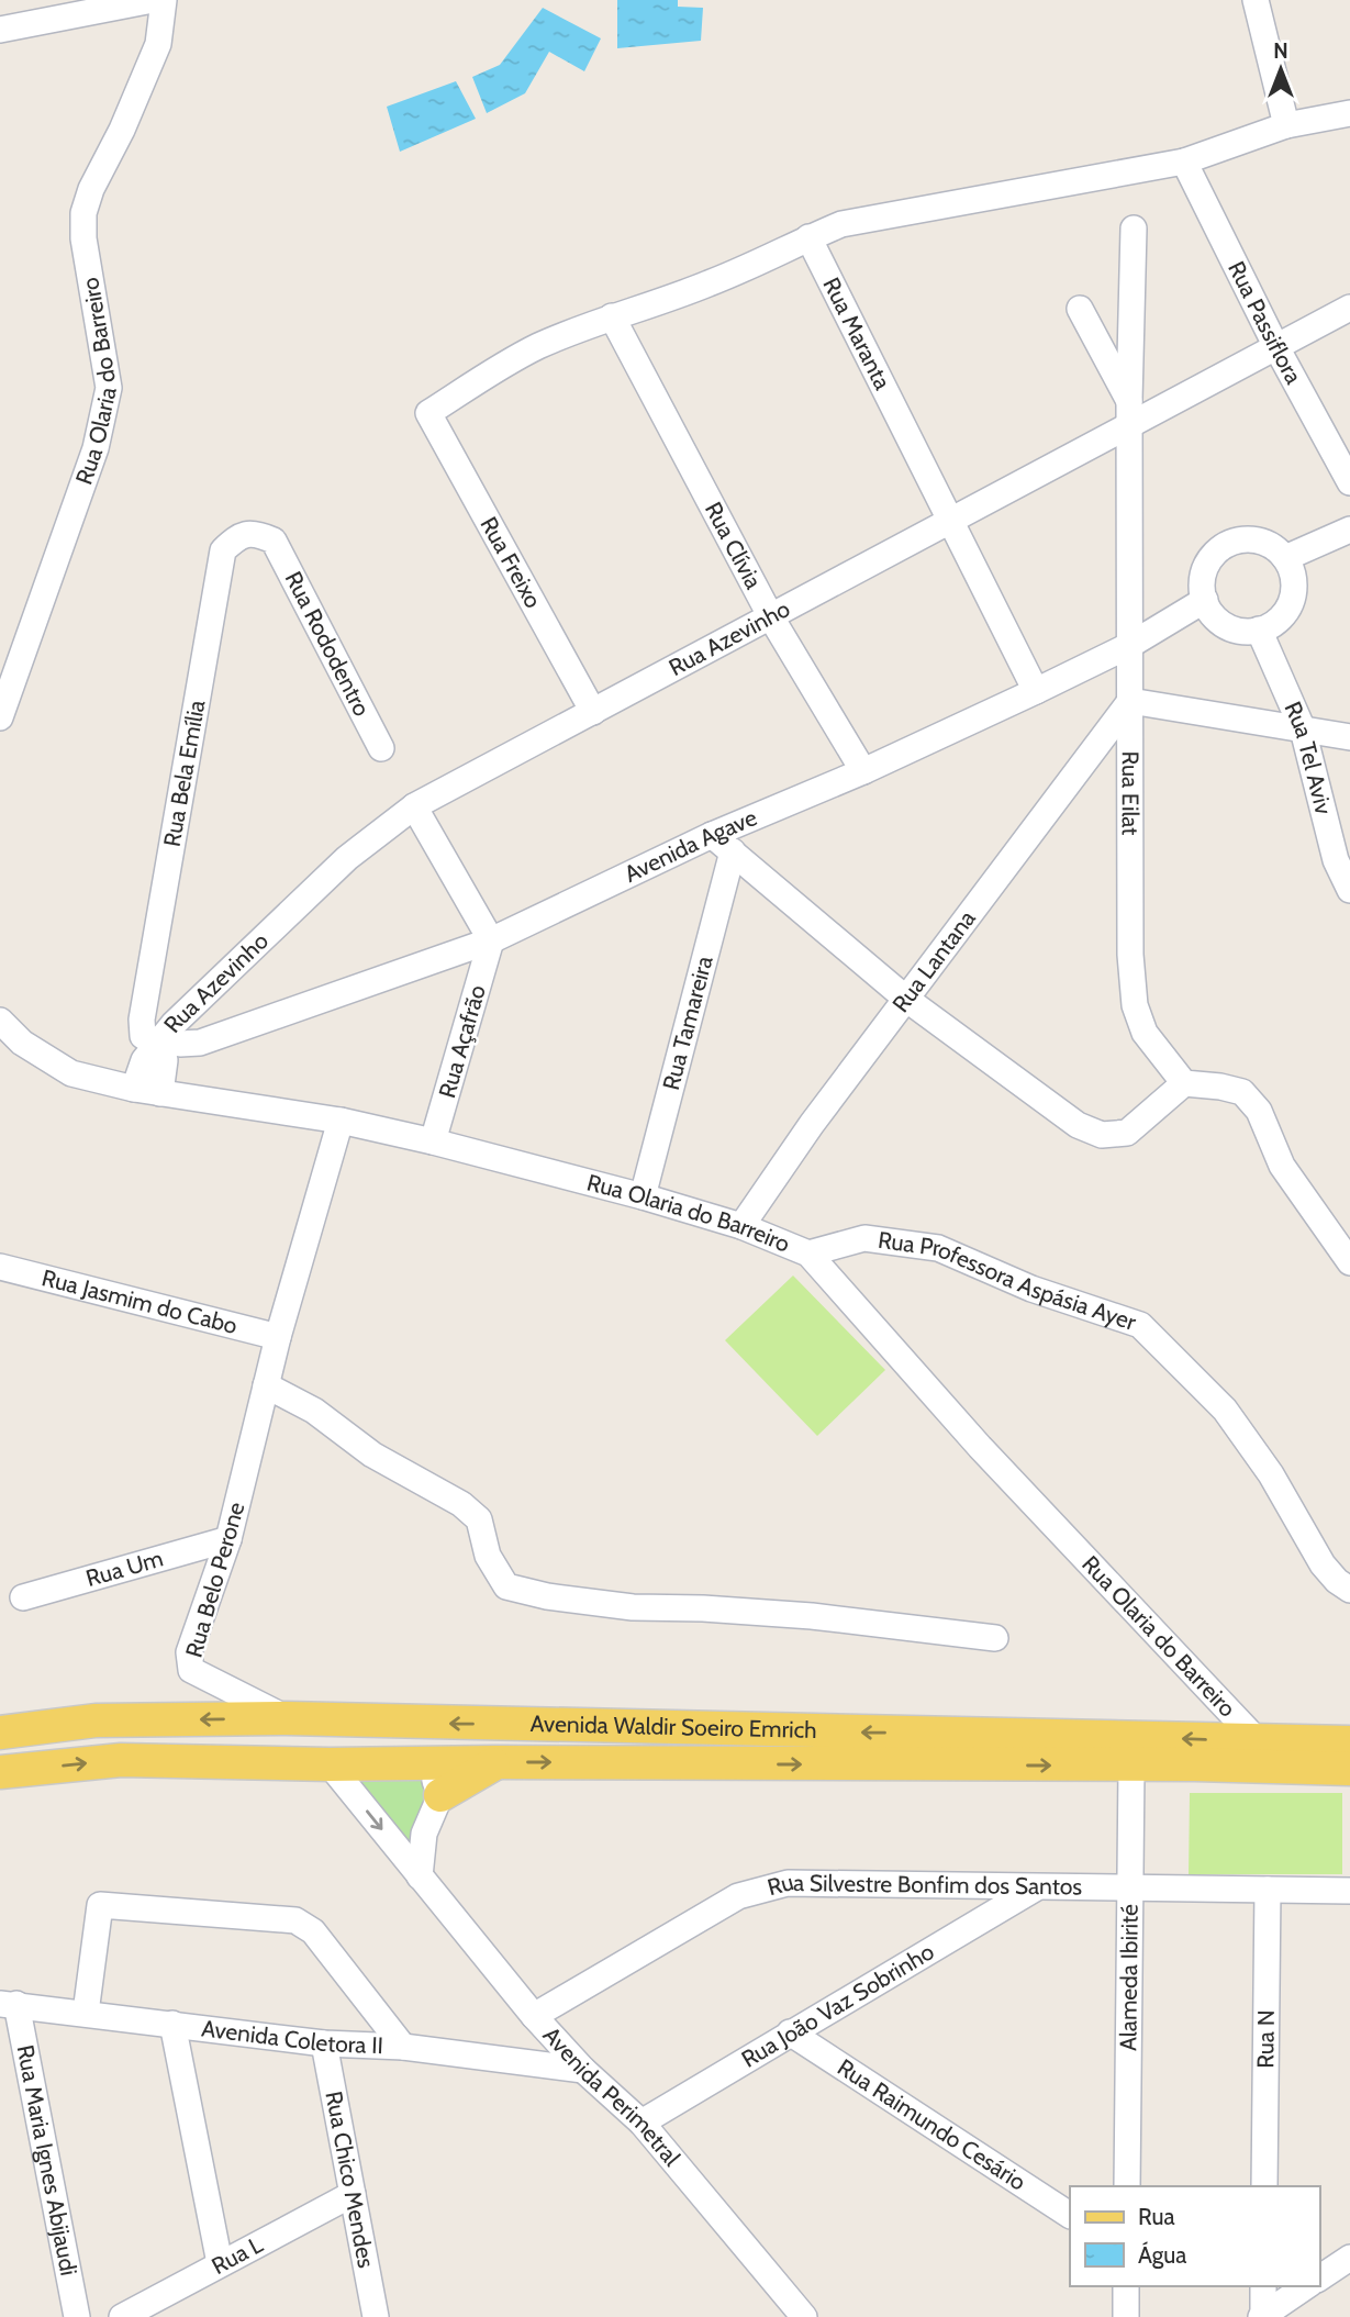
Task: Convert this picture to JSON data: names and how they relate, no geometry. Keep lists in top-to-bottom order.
{
  "streets": {
    "main road": ["Avenida Waldir Soeiro Emrich"],
    "street": [
      "Rua Passiflora",
      "Rua Maranta",
      "Rua Olaria do Barreiro",
      "Rua Clívia",
      "Rua Freixo",
      "Rua Azevinho",
      "Rua Rododentro",
      "Rua Tel Aviv",
      "Rua Bela Emília",
      "Rua Eilat",
      "Avenida Agave",
      "Rua Lantana",
      "Rua Tamareira",
      "Rua Açafrão",
      "Rua Professora Aspásia Ayer",
      "Rua Jasmim do Cabo",
      "Rua Um",
      "Rua Belo Perone",
      "Rua Silvestre Bonfim dos Santos",
      "Alameda Ibirité",
      "Rua João Vaz Sobrinho",
      "Avenida Coletora II",
      "Rua N",
      "Avenida Perimetral",
      "Rua Raimundo Cesário",
      "Rua Maria Ignes Abijaudi",
      "Rua Chico Mendes",
      "Rua L"
    ]
  },
  "crossings": [
    ["Rua Passiflora", "Rua Azevinho"],
    ["Rua Maranta", "Rua Azevinho"],
    ["Rua Maranta", "Avenida Agave"],
    ["Rua Olaria do Barreiro", "Rua Azevinho"],
    ["Rua Olaria do Barreiro", "Rua Lantana"],
    ["Rua Olaria do Barreiro", "Rua Tamareira"],
    ["Rua Olaria do Barreiro", "Rua Açafrão"],
    ["Rua Olaria do Barreiro", "Rua Professora Aspásia Ayer"],
    ["Rua Olaria do Barreiro", "Rua Belo Perone"],
    ["Rua Olaria do Barreiro", "Avenida Waldir Soeiro Emrich"],
    ["Rua Clívia", "Rua Freixo"],
    ["Rua Clívia", "Rua Azevinho"],
    ["Rua Clívia", "Avenida Agave"],
    ["Rua Freixo", "Rua Azevinho"],
    ["Rua Azevinho", "Rua Bela Emília"],
    ["Rua Azevinho", "Rua Eilat"],
    ["Rua Azevinho", "Avenida Agave"],
    ["Rua Rododentro", "Rua Bela Emília"],
    ["Rua Tel Aviv", "Avenida Agave"],
    ["Rua Bela Emília", "Avenida Agave"],
    ["Rua Eilat", "Avenida Agave"],
    ["Rua Eilat", "Rua Lantana"],
    ["Avenida Agave", "Rua Açafrão"],
    ["Rua Jasmim do Cabo", "Rua Belo Perone"],
    ["Rua Um", "Rua Belo Perone"],
    ["Rua Belo Perone", "Avenida Waldir Soeiro Emrich"],
    ["Avenida Waldir Soeiro Emrich", "Alameda Ibirité"],
    ["Avenida Waldir Soeiro Emrich", "Avenida Perimetral"],
    ["Rua Silvestre Bonfim dos Santos", "Alameda Ibirité"],
    ["Rua Silvestre Bonfim dos Santos", "Rua João Vaz Sobrinho"],
    ["Rua Silvestre Bonfim dos Santos", "Rua N"],
    ["Rua Silvestre Bonfim dos Santos", "Avenida Perimetral"],
    ["Rua João Vaz Sobrinho", "Avenida Perimetral"],
    ["Rua João Vaz Sobrinho", "Rua Raimundo Cesário"],
    ["Avenida Coletora II", "Avenida Perimetral"],
    ["Avenida Coletora II", "Rua Maria Ignes Abijaudi"],
    ["Avenida Coletora II", "Rua Chico Mendes"],
    ["Rua Chico Mendes", "Rua L"]
  ],
  "legend": ["Rua", "Água"],
  "north": "top"
}
